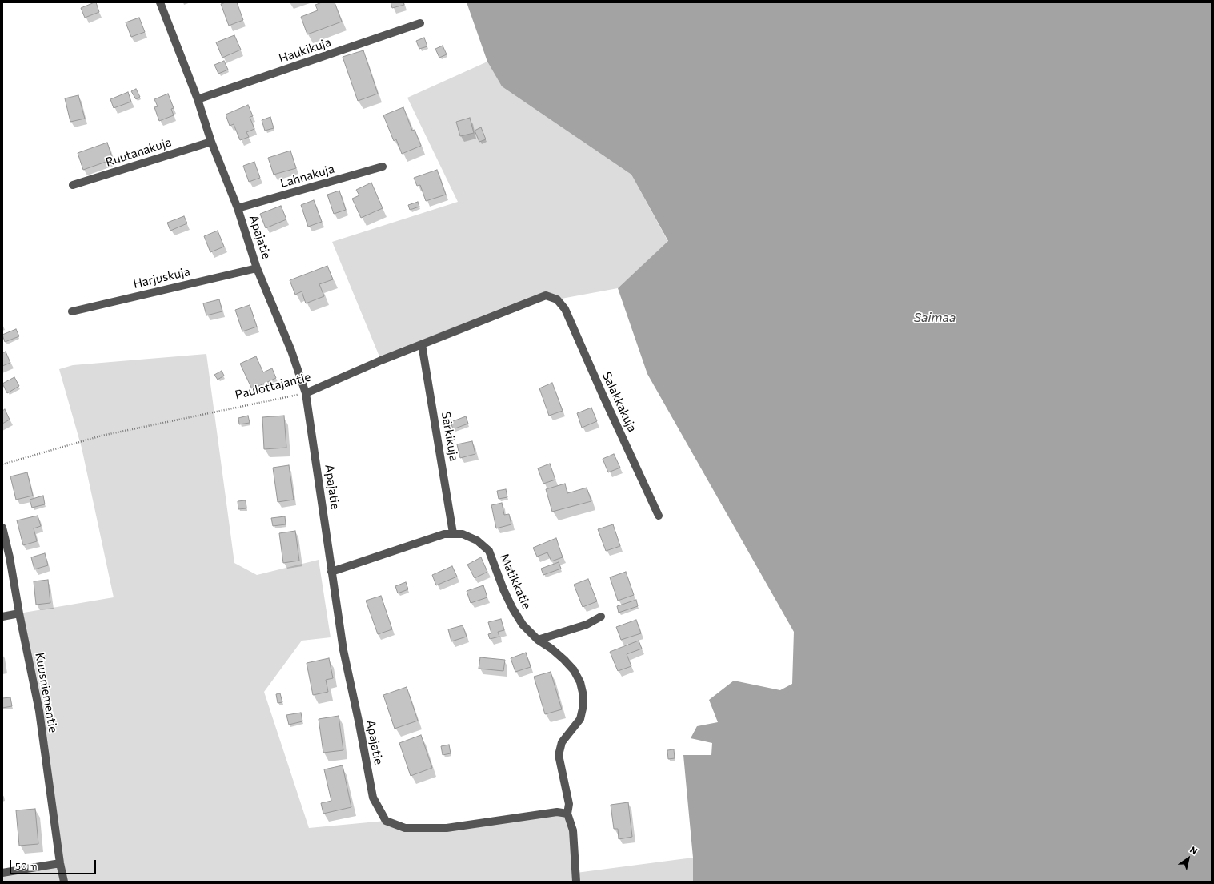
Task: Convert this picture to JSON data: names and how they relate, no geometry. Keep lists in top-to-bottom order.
{
  "streets": {
    "street": [
      "Haukikuja",
      "Ruutanakuja",
      "Lahnakuja",
      "Apajatie",
      "Harjuskuja",
      "Paulottajantie",
      "Salakkakuja",
      "Särkikuja",
      "Matikkatie",
      "Kuusniementie"
    ]
  },
  "crossings": [
    ["Haukikuja", "Apajatie"],
    ["Ruutanakuja", "Apajatie"],
    ["Lahnakuja", "Apajatie"],
    ["Apajatie", "Harjuskuja"],
    ["Apajatie", "Paulottajantie"],
    ["Apajatie", "Matikkatie"],
    ["Paulottajantie", "Salakkakuja"],
    ["Paulottajantie", "Särkikuja"],
    ["Särkikuja", "Matikkatie"]
  ],
  "water": ["Saimaa"],
  "scale_bar": "50 m",
  "north": "top right"
}
